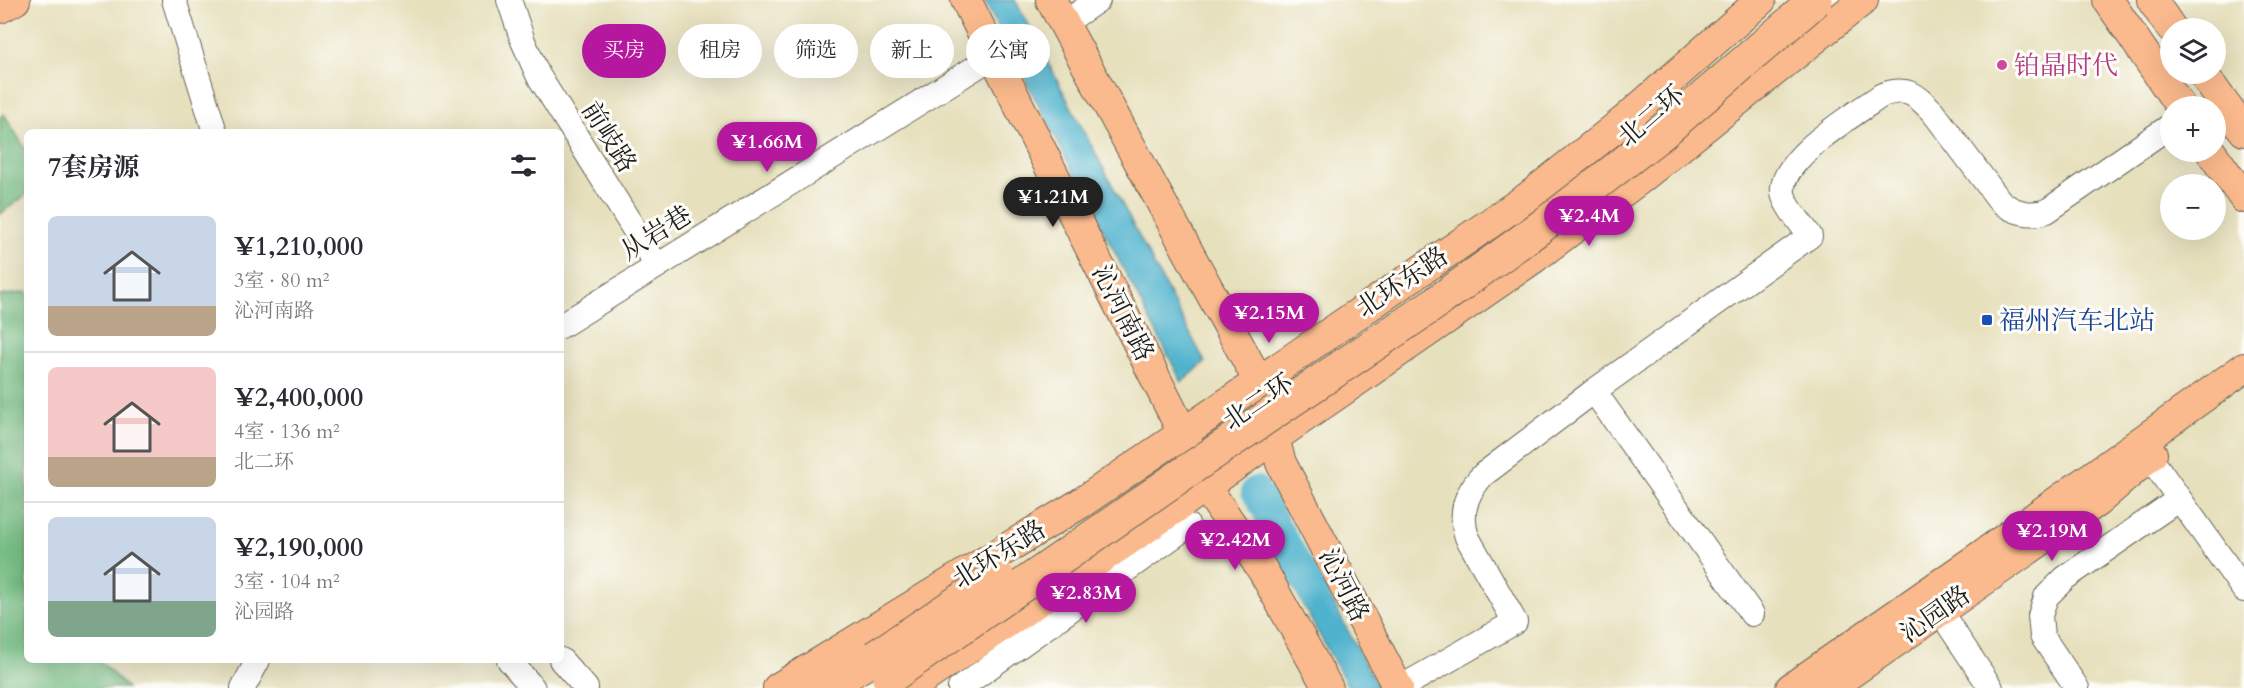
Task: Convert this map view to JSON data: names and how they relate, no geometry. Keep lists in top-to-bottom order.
{
  "streets": {
    "highway": ["北二环"],
    "main road": [
      "北环东路",
      "沁河南路",
      "沁河路",
      "沁园路"
    ],
    "street": ["前岐路", "从岩巷"]
  },
  "crossings": [
    ["前岐路", "从岩巷"],
    ["北环东路", "沁河南路"],
    ["北环东路", "沁河路"]
  ],
  "places": {
    "other": ["铂晶时代"],
    "transit": ["福州汽车北站"]
  },
  "page": {
    "map_buttons": ["+", "−"],
    "chip": [
      "买房",
      "租房",
      "筛选",
      "新上",
      "公寓"
    ],
    "price": [
      "¥1.66M",
      "¥1.21M",
      "¥2.4M",
      "¥2.15M",
      "¥2.19M",
      "¥2.42M",
      "¥2.83M"
    ],
    "heading": "7套房源",
    "list": [
      {
        "name": "¥1,210,000",
        "note": "3室 · 80 m² · 沁河南路"
      },
      {
        "name": "¥2,400,000",
        "note": "4室 · 136 m² · 北二环"
      },
      {
        "name": "¥2,190,000",
        "note": "3室 · 104 m² · 沁园路"
      }
    ]
  }
}
